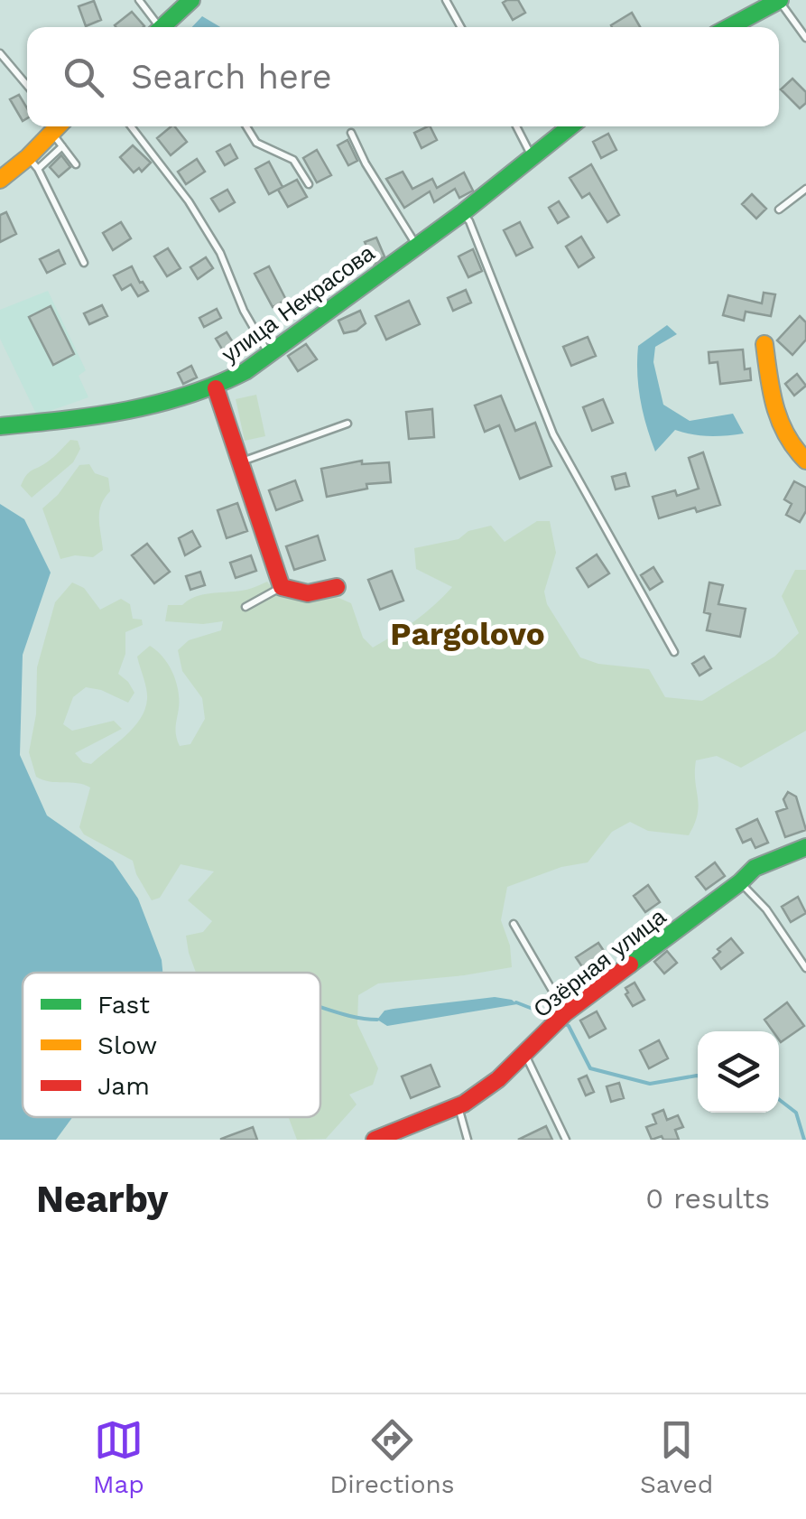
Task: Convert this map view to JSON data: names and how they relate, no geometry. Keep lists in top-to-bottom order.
{
  "streets": {
    "street": ["улица Некрасова", "Озёрная улица"]
  },
  "districts": ["Pargolovo"],
  "legend": ["Fast", "Slow", "Jam"],
  "page": {
    "search": "Search here",
    "heading": ["Nearby", "0 results"],
    "nav": ["Map", "Directions", "Saved"]
  }
}
